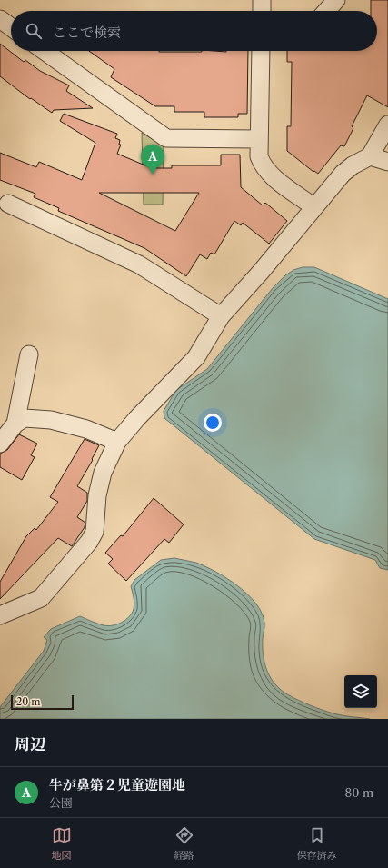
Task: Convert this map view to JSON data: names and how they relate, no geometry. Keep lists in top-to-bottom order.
{
  "scale_bar": "20 m",
  "page": {
    "search": "ここで検索",
    "pins": "A",
    "scale": "20 m",
    "heading": "周辺",
    "list": [
      {
        "mark": "A",
        "name": "牛が鼻第２児童遊園地",
        "note": "公園",
        "value": "80 m"
      }
    ],
    "nav": ["地図", "経路", "保存済み"]
  }
}
